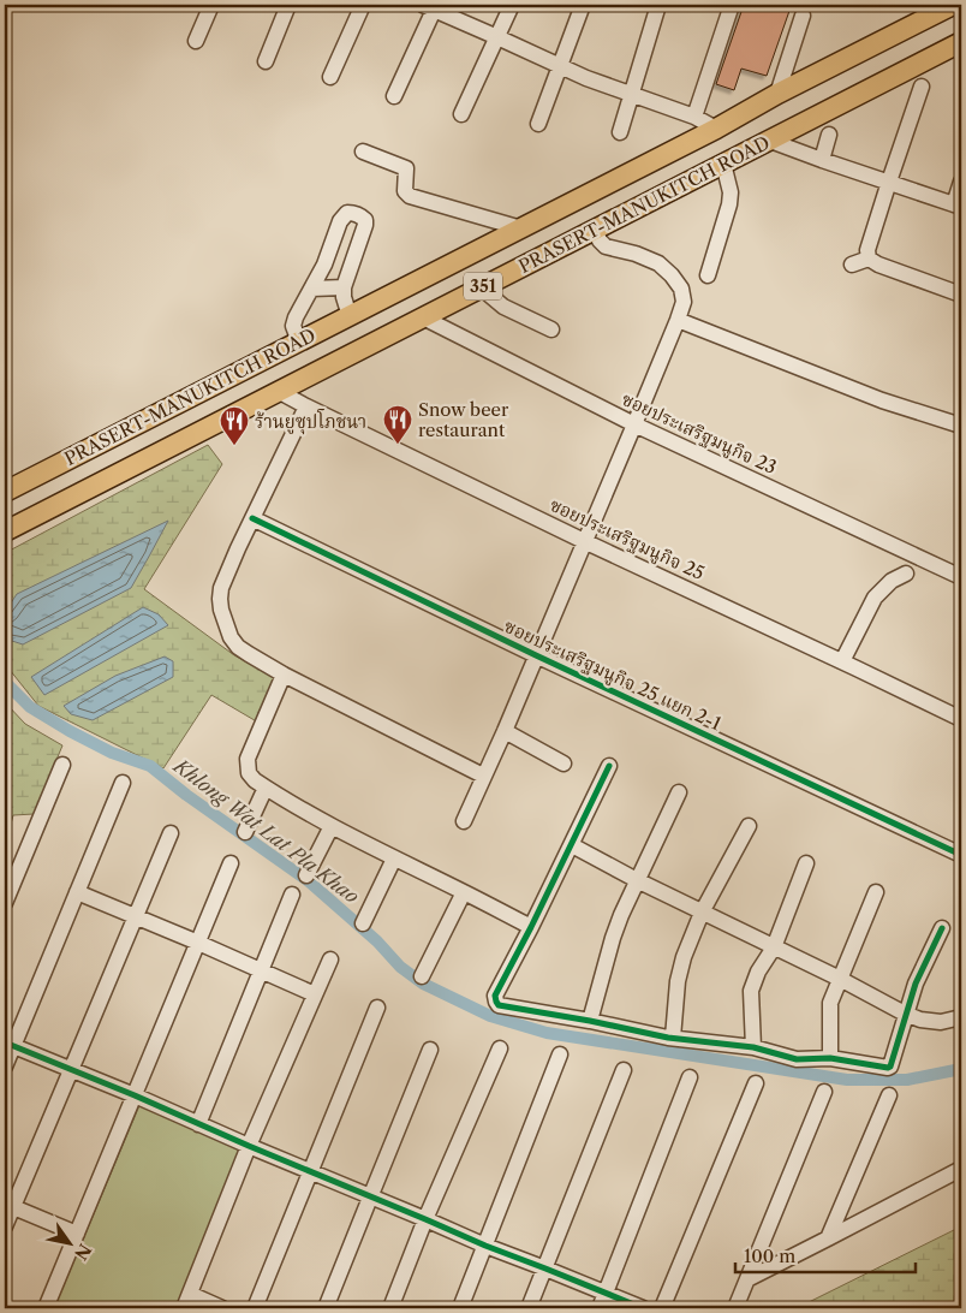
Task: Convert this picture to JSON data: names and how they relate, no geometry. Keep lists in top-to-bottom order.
{
  "streets": {
    "main road": ["PRASERT-MANUKITCH ROAD", "351"],
    "street": ["ซอยประเสริฐมนูกิจ 23", "ซอยประเสริฐมนูกิจ 25", "ซอยประเสริฐมนูกิจ 25 แยก 2-1"]
  },
  "crossings": [
    ["PRASERT-MANUKITCH ROAD", "ซอยประเสริฐมนูกิจ 23"],
    ["PRASERT-MANUKITCH ROAD", "ซอยประเสริฐมนูกิจ 25"]
  ],
  "water": ["Khlong Wat Lat Pla Khao"],
  "places": {
    "restaurant": ["Snow beer restaurant", "ร้านยูซุปโภชนา"]
  },
  "scale_bar": "100 m",
  "north": "bottom right"
}
